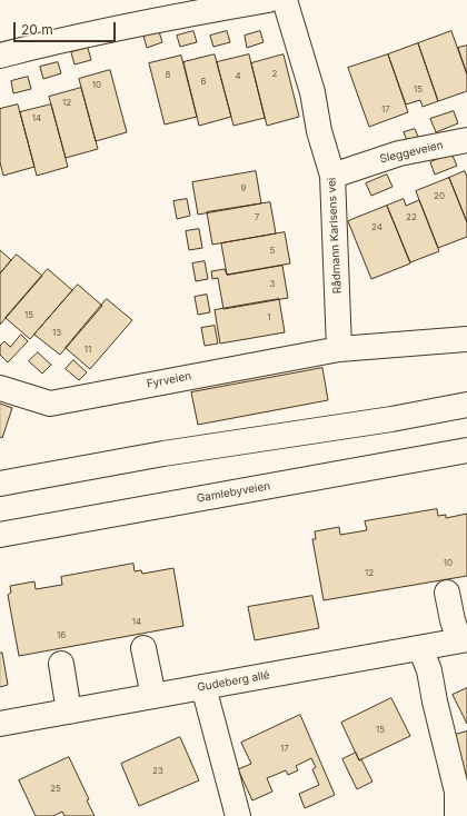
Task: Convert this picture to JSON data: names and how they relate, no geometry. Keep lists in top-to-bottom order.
{
  "streets": {
    "street": [
      "Sleggeveien",
      "Rådmann Karlsens vei",
      "Fyrveien",
      "Gamlebyveien",
      "Gudeberg allé"
    ]
  },
  "crossings": [
    ["Sleggeveien", "Rådmann Karlsens vei"],
    ["Rådmann Karlsens vei", "Fyrveien"]
  ],
  "house_numbers": [
    "2",
    "8",
    "4",
    "6",
    "10",
    "15",
    "12",
    "17",
    "14",
    "9",
    "20",
    "7",
    "22",
    "24",
    "5",
    "3",
    "15",
    "1",
    "13",
    "11",
    "10",
    "12",
    "14",
    "16",
    "15",
    "17",
    "23",
    "25"
  ],
  "scale_bar": "20 m"
}
